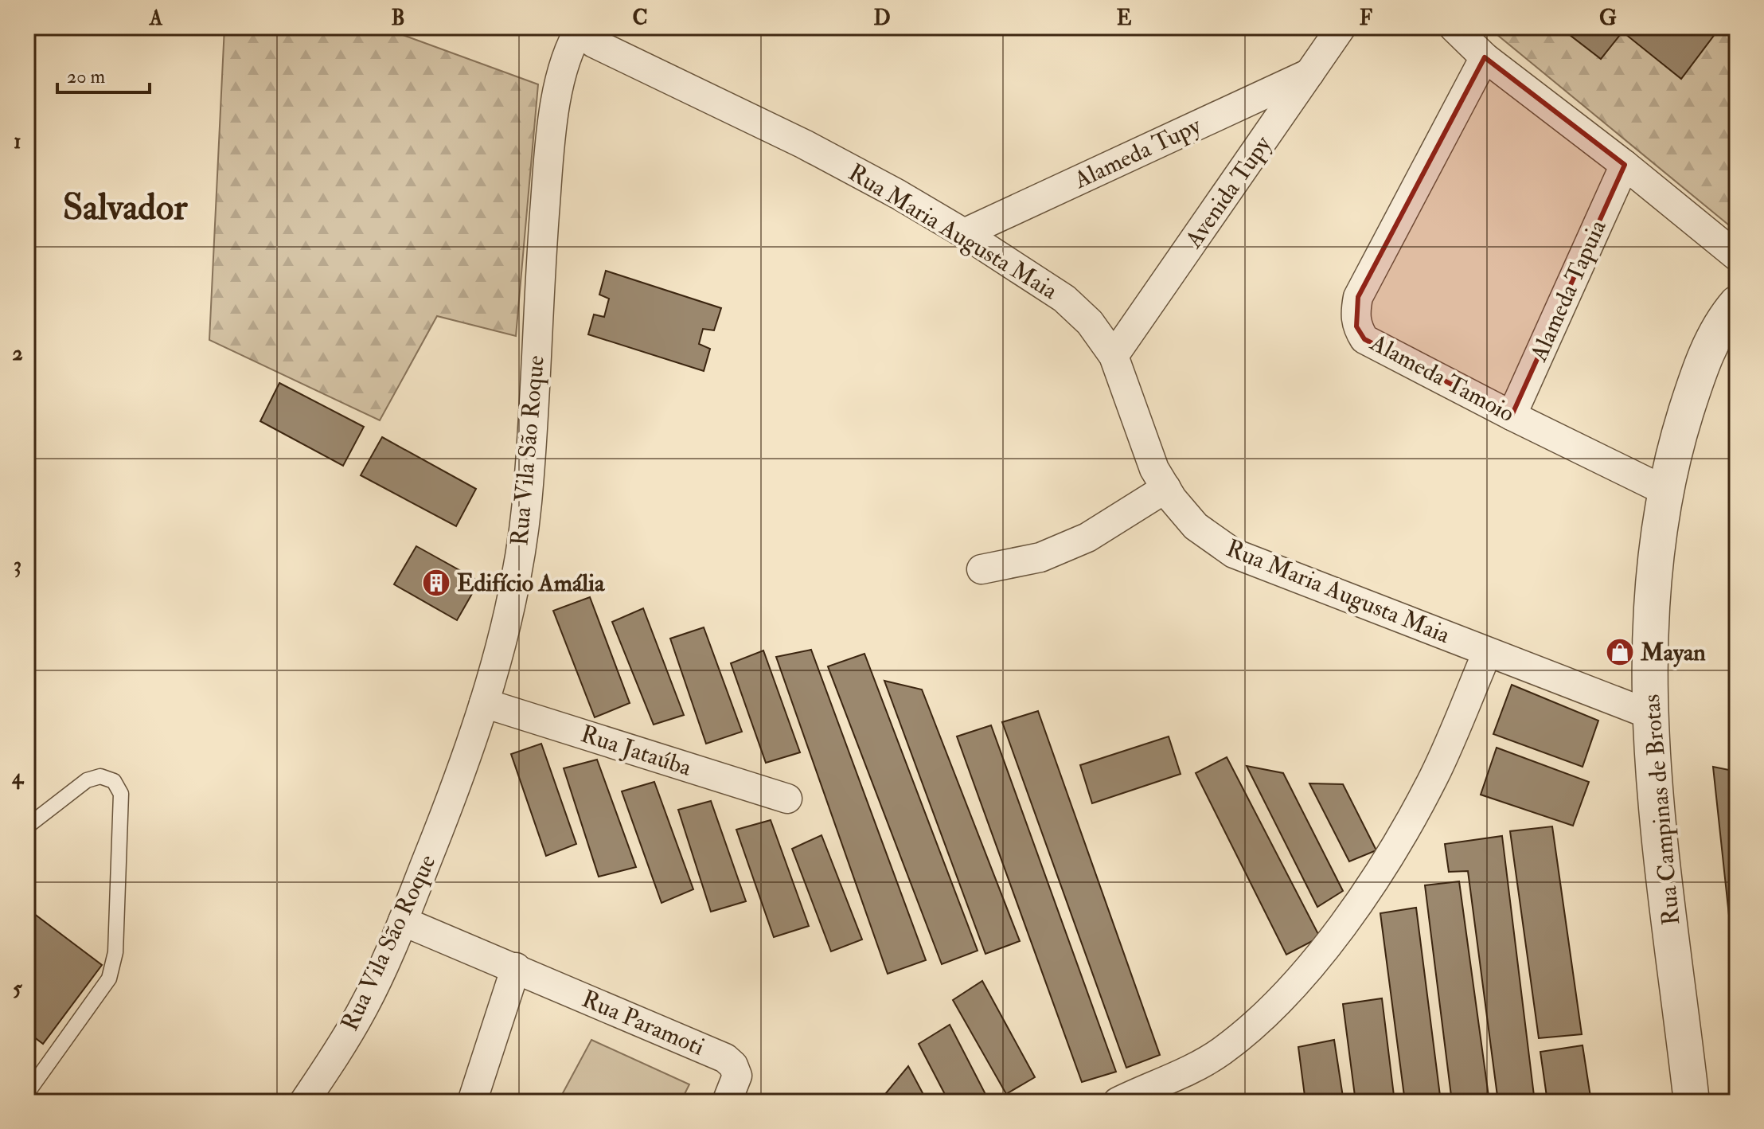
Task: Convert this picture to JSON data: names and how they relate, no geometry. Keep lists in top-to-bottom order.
{
  "streets": {
    "street": [
      "Alameda Tupy",
      "Avenida Tupy",
      "Rua Maria Augusta Maia",
      "Alameda Tapuia",
      "Alameda Tamoio",
      "Rua Vila São Roque",
      "Rua Jataúba",
      "Rua Campinas de Brotas",
      "Rua Paramoti"
    ]
  },
  "crossings": [
    ["Alameda Tupy", "Avenida Tupy"],
    ["Alameda Tupy", "Rua Maria Augusta Maia"],
    ["Avenida Tupy", "Rua Maria Augusta Maia"],
    ["Rua Maria Augusta Maia", "Rua Vila São Roque"],
    ["Rua Maria Augusta Maia", "Rua Campinas de Brotas"],
    ["Alameda Tapuia", "Alameda Tamoio"],
    ["Alameda Tamoio", "Rua Campinas de Brotas"],
    ["Rua Vila São Roque", "Rua Jataúba"],
    ["Rua Vila São Roque", "Rua Paramoti"]
  ],
  "districts": ["Salvador"],
  "places": {
    "building": ["Edifício Amália"],
    "shop": ["Mayan"]
  },
  "scale_bar": "20 m",
  "grid": {
    "columns": [
      "A",
      "B",
      "C",
      "D",
      "E",
      "F",
      "G"
    ],
    "rows": [
      "1",
      "2",
      "3",
      "4",
      "5"
    ]
  }
}
